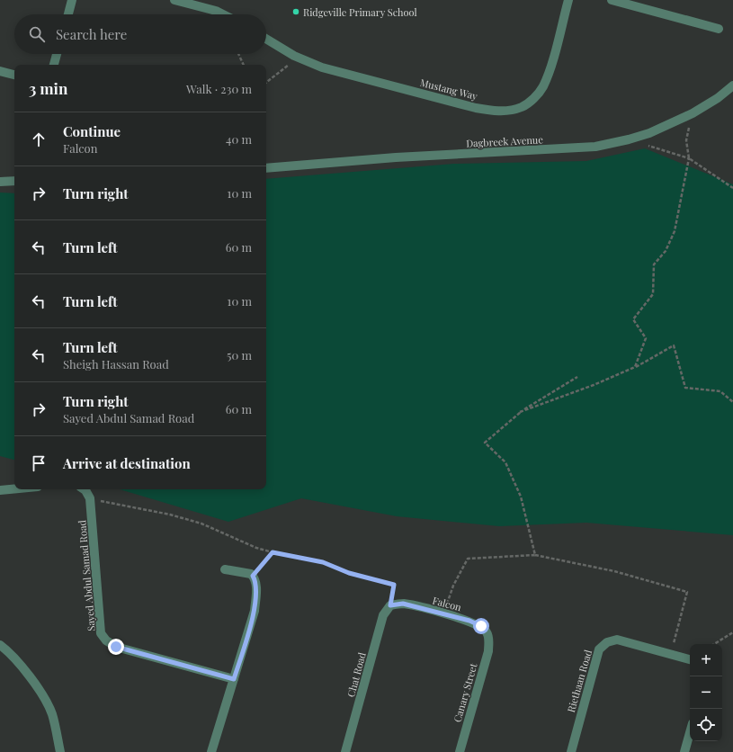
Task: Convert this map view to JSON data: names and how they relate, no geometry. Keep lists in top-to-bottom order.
{
  "streets": {
    "street": [
      "Mustang Way",
      "Dagbreek Avenue",
      "Sayed Abdul Samad Road",
      "Falcon",
      "Chat Road",
      "Riethaan Road",
      "Canary Street"
    ]
  },
  "crossings": [
    ["Falcon", "Chat Road"],
    ["Falcon", "Canary Street"]
  ],
  "places": ["Ridgeville Primary School"],
  "page": {
    "search": "Search here",
    "heading": ["3 min", "Walk · 230 m"],
    "list": [
      ["Continue", "Falcon", "40 m"],
      ["Turn right", "10 m"],
      ["Turn left", "60 m"],
      ["Turn left", "10 m"],
      ["Turn left", "Sheigh Hassan Road", "50 m"],
      ["Turn right", "Sayed Abdul Samad Road", "60 m"],
      "Arrive at destination"
    ],
    "map_buttons": ["+", "−"]
  }
}
